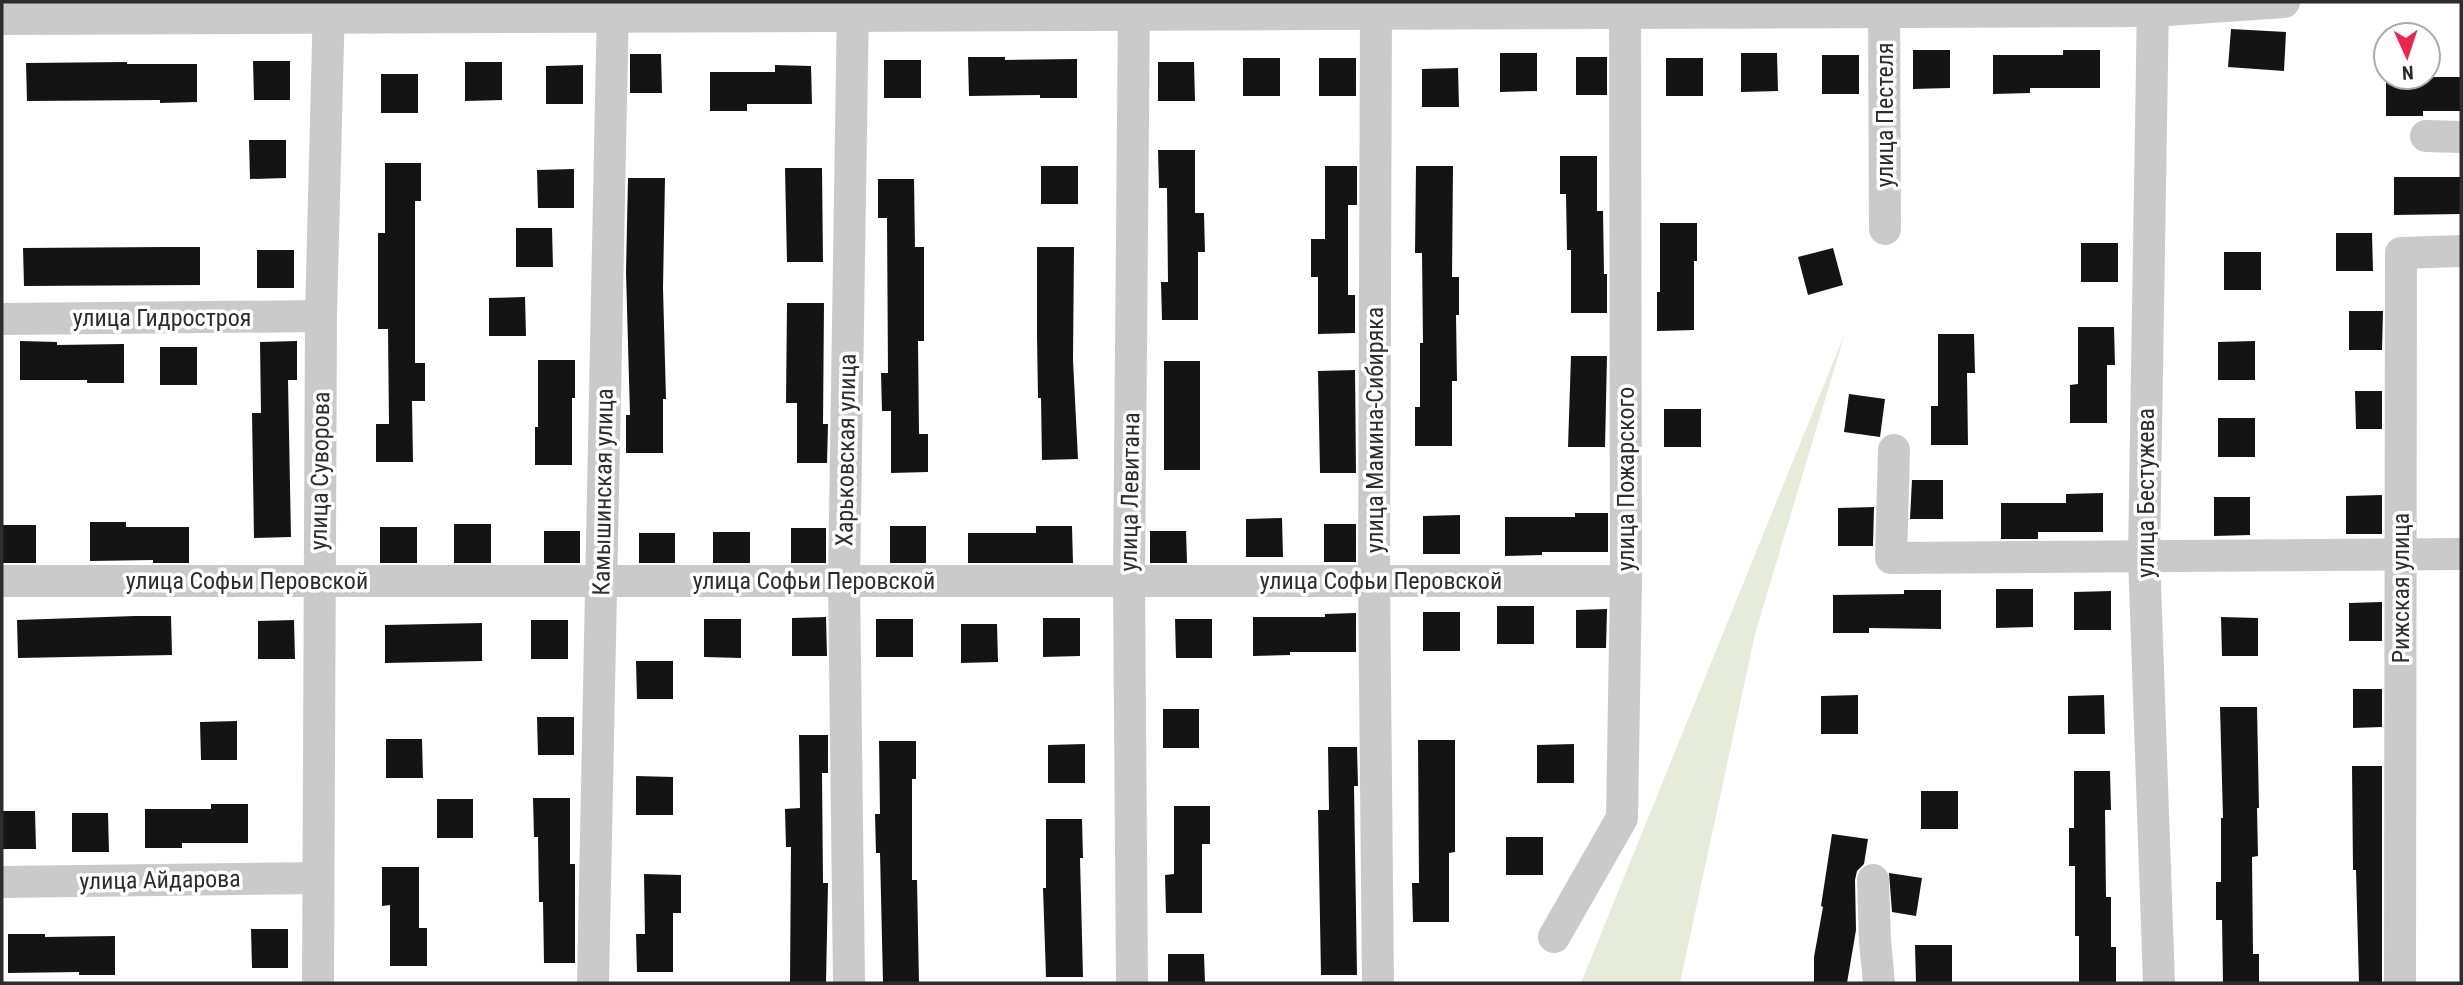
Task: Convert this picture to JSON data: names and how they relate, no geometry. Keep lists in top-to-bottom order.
{
  "streets": {
    "street": [
      "улица Пестеля",
      "улица Гидростроя",
      "улица Мамина-Сибиряка",
      "Харьковская улица",
      "улица Суворова",
      "улица Пожарского",
      "Камышинская улица",
      "улица Левитана",
      "улица Бестужева",
      "улица Софьи Перовской",
      "Рижская улица",
      "улица Айдарова"
    ]
  },
  "crossings": [
    ["улица Гидростроя", "улица Суворова"],
    ["улица Мамина-Сибиряка", "улица Софьи Перовской"],
    ["Харьковская улица", "улица Софьи Перовской"],
    ["улица Суворова", "улица Софьи Перовской"],
    ["улица Суворова", "улица Айдарова"],
    ["улица Пожарского", "улица Софьи Перовской"],
    ["Камышинская улица", "улица Софьи Перовской"],
    ["улица Левитана", "улица Софьи Перовской"]
  ],
  "north": "bottom"
}
